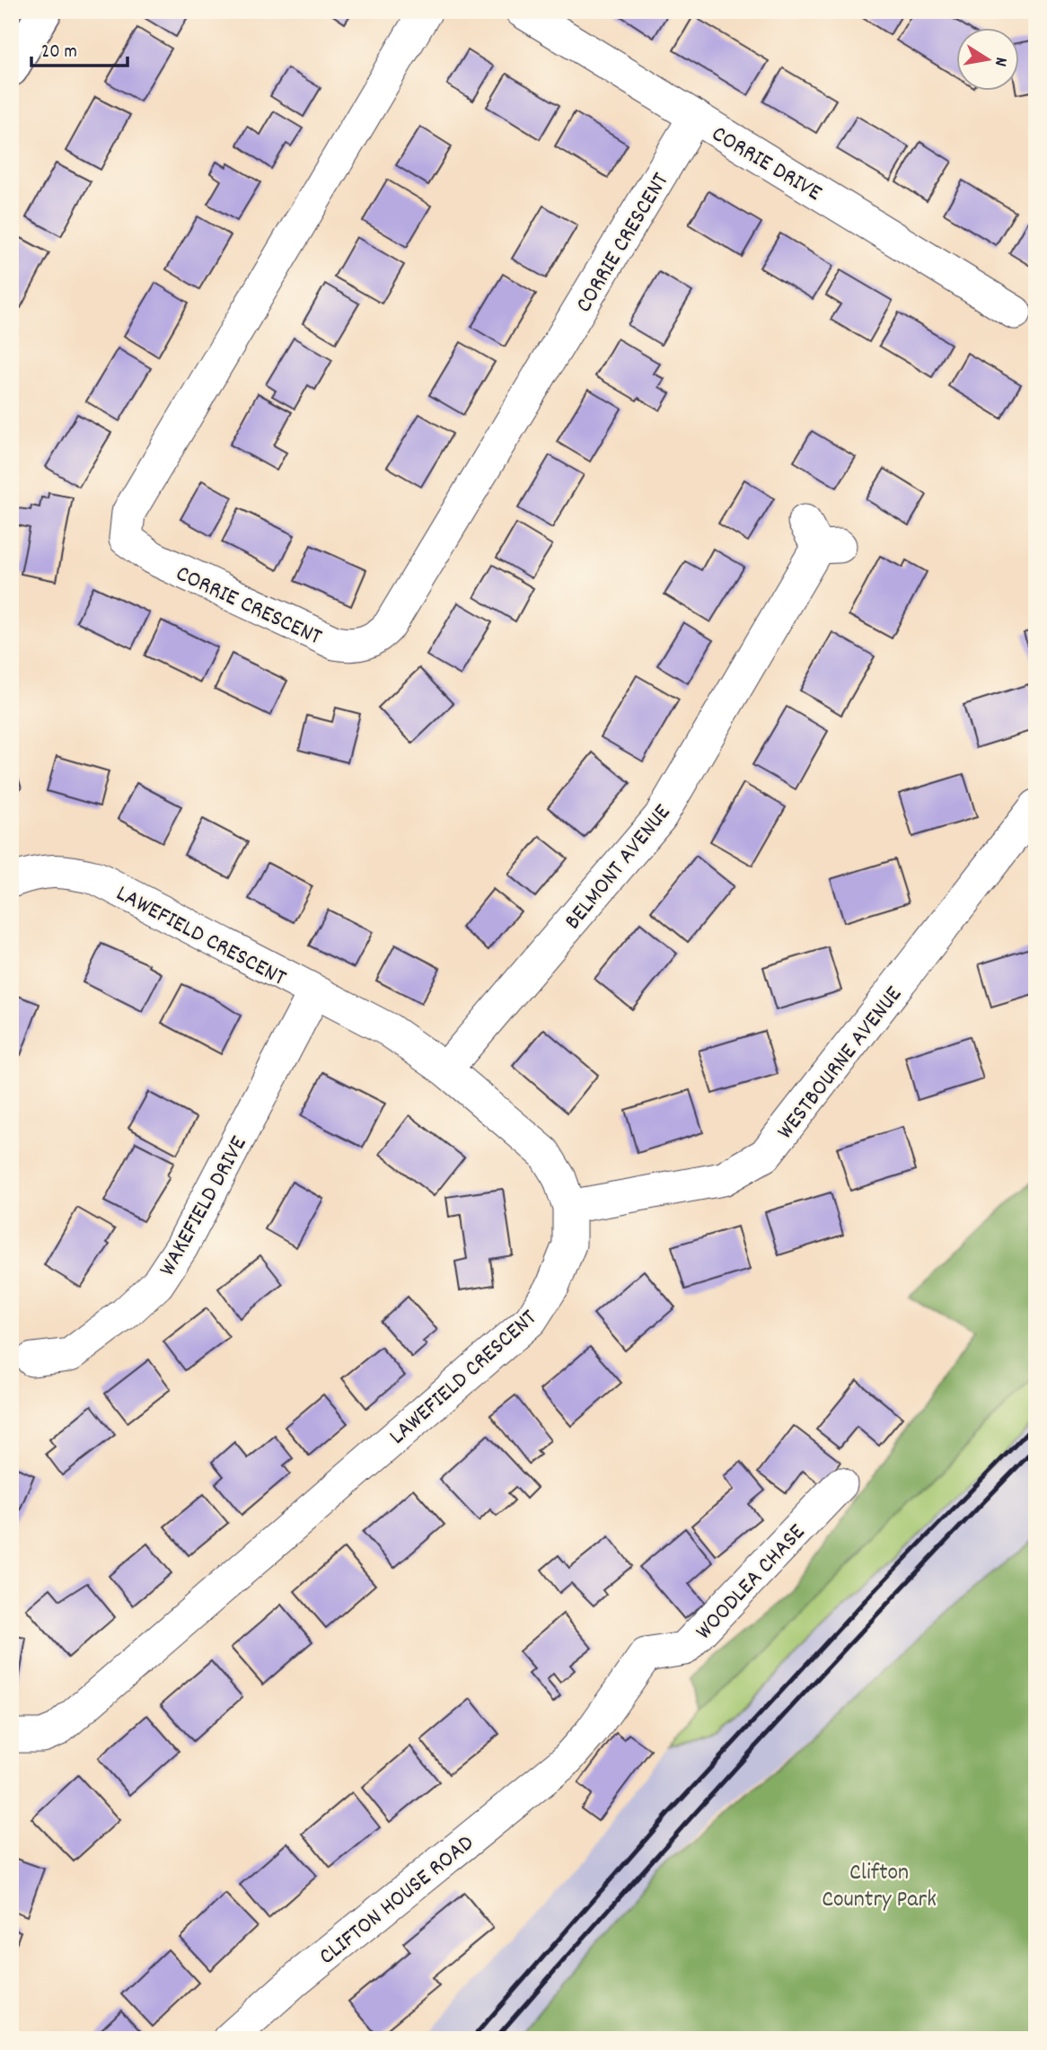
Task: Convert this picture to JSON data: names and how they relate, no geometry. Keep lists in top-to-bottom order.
{
  "streets": {
    "street": [
      "CORRIE DRIVE",
      "CORRIE CRESCENT",
      "BELMONT AVENUE",
      "LAWEFIELD CRESCENT",
      "WESTBOURNE AVENUE",
      "WAKEFIELD DRIVE",
      "WOODLEA CHASE",
      "CLIFTON HOUSE ROAD"
    ]
  },
  "crossings": [
    ["CORRIE DRIVE", "CORRIE CRESCENT"],
    ["BELMONT AVENUE", "LAWEFIELD CRESCENT"],
    ["LAWEFIELD CRESCENT", "WESTBOURNE AVENUE"],
    ["LAWEFIELD CRESCENT", "WAKEFIELD DRIVE"],
    ["WOODLEA CHASE", "CLIFTON HOUSE ROAD"]
  ],
  "parks": ["Clifton Country Park"],
  "scale_bar": "20 m",
  "north": "right"
}
